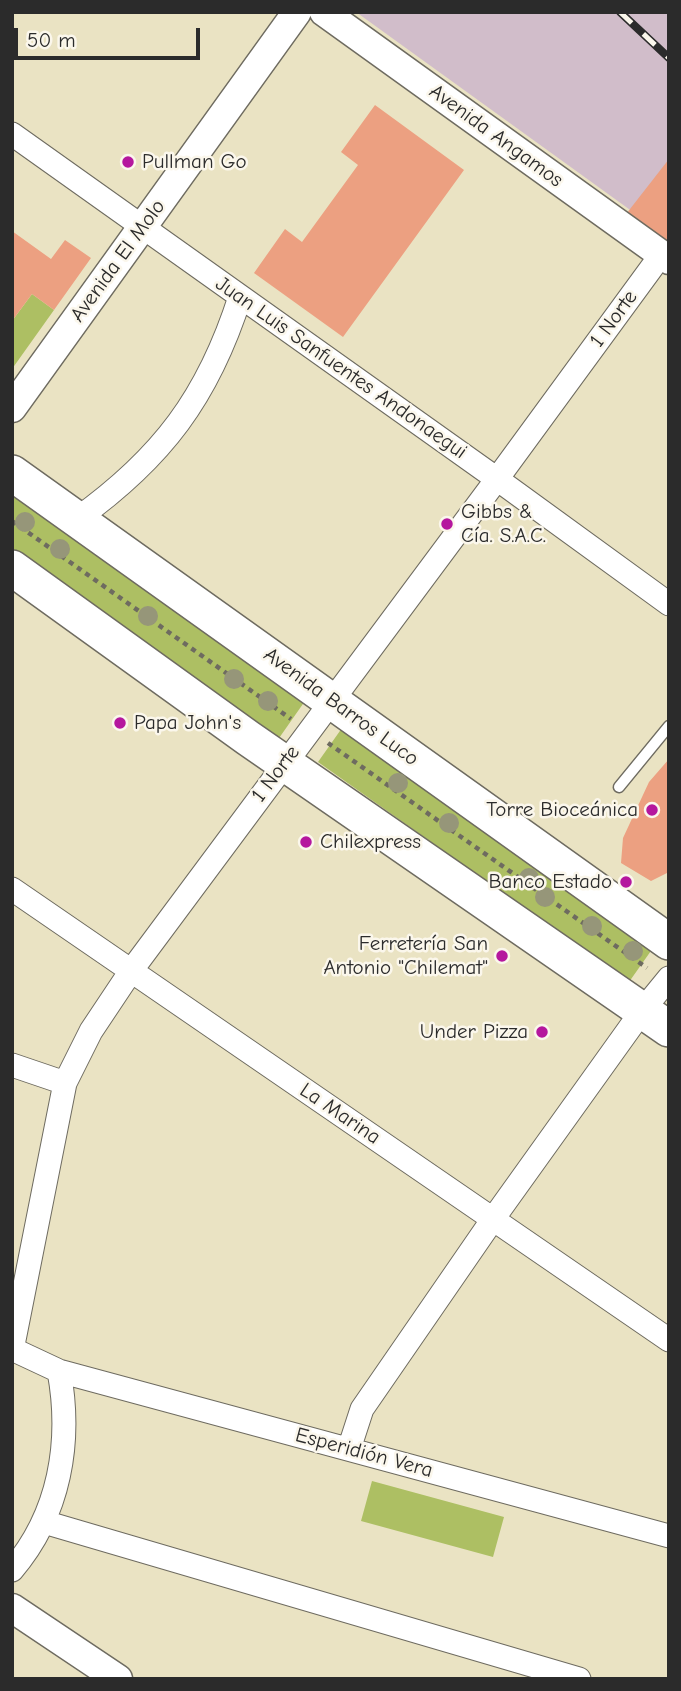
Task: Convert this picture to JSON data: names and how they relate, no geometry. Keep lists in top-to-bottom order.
{
  "streets": {
    "main road": ["Avenida Barros Luco"],
    "street": [
      "Avenida Angamos",
      "Avenida El Molo",
      "1 Norte",
      "Juan Luis Sanfuentes Andonaegui",
      "La Marina",
      "Esperidión Vera"
    ]
  },
  "crossings": [
    ["Avenida Angamos", "1 Norte"],
    ["Avenida El Molo", "Juan Luis Sanfuentes Andonaegui"],
    ["1 Norte", "Juan Luis Sanfuentes Andonaegui"],
    ["1 Norte", "Avenida Barros Luco"],
    ["1 Norte", "La Marina"],
    ["1 Norte", "Esperidión Vera"]
  ],
  "places": [
    "Pullman Go",
    "Gibbs & Cía. S.A.C.",
    "Papa John's",
    "Torre Bioceánica",
    "Chilexpress",
    "Banco Estado",
    "Ferretería San Antonio \"Chilemat\"",
    "Under Pizza"
  ],
  "scale_bar": "50 m"
}
